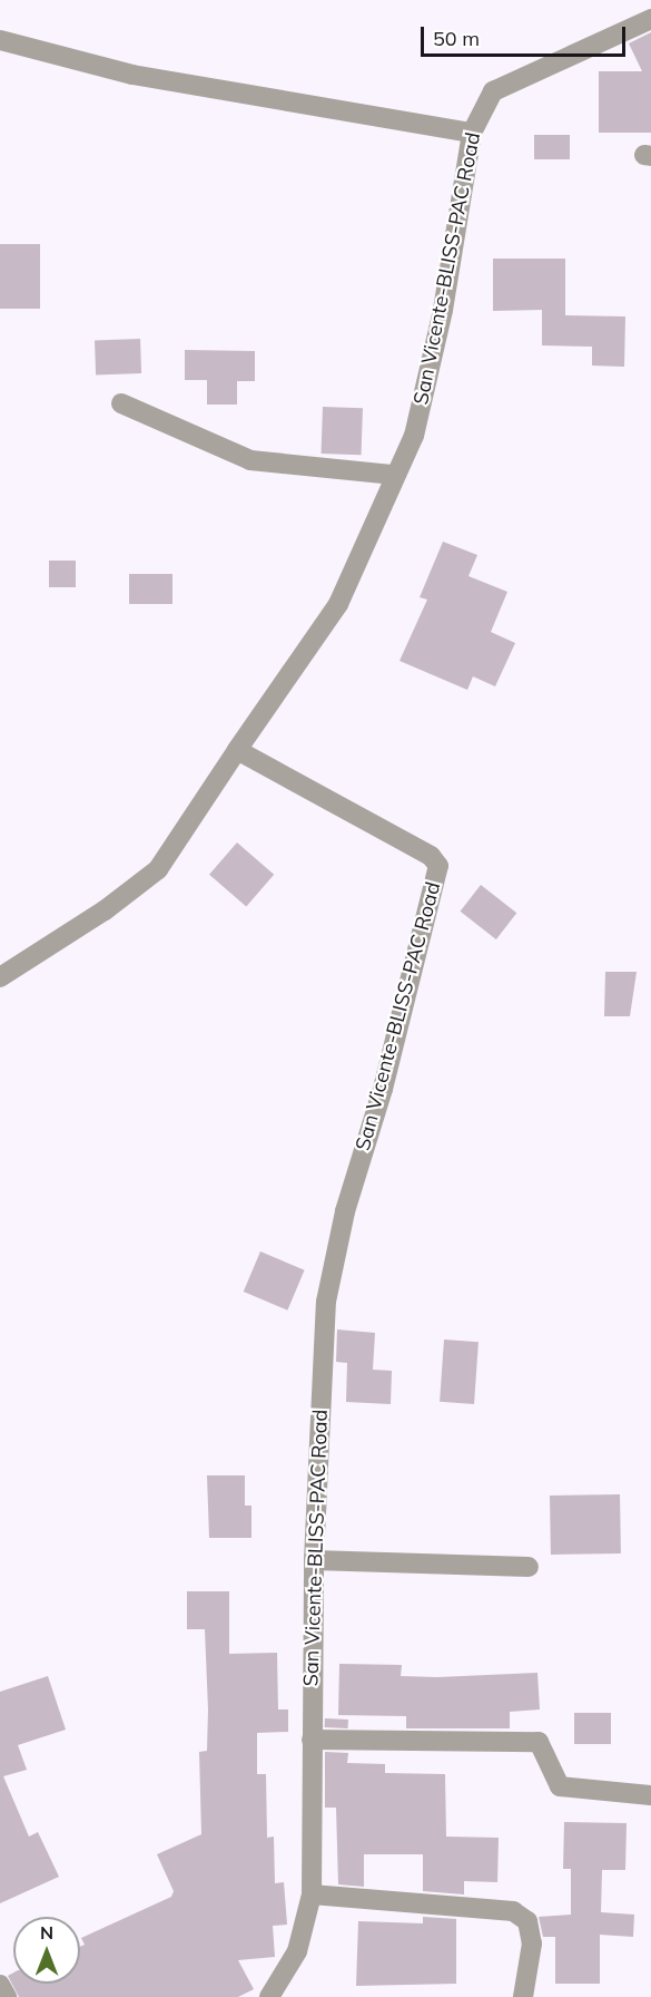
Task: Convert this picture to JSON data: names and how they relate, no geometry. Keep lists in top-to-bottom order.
{
  "streets": {
    "street": ["San Vicente-BLISS-PAC Road"]
  },
  "scale_bar": "50 m",
  "north": "top"
}
